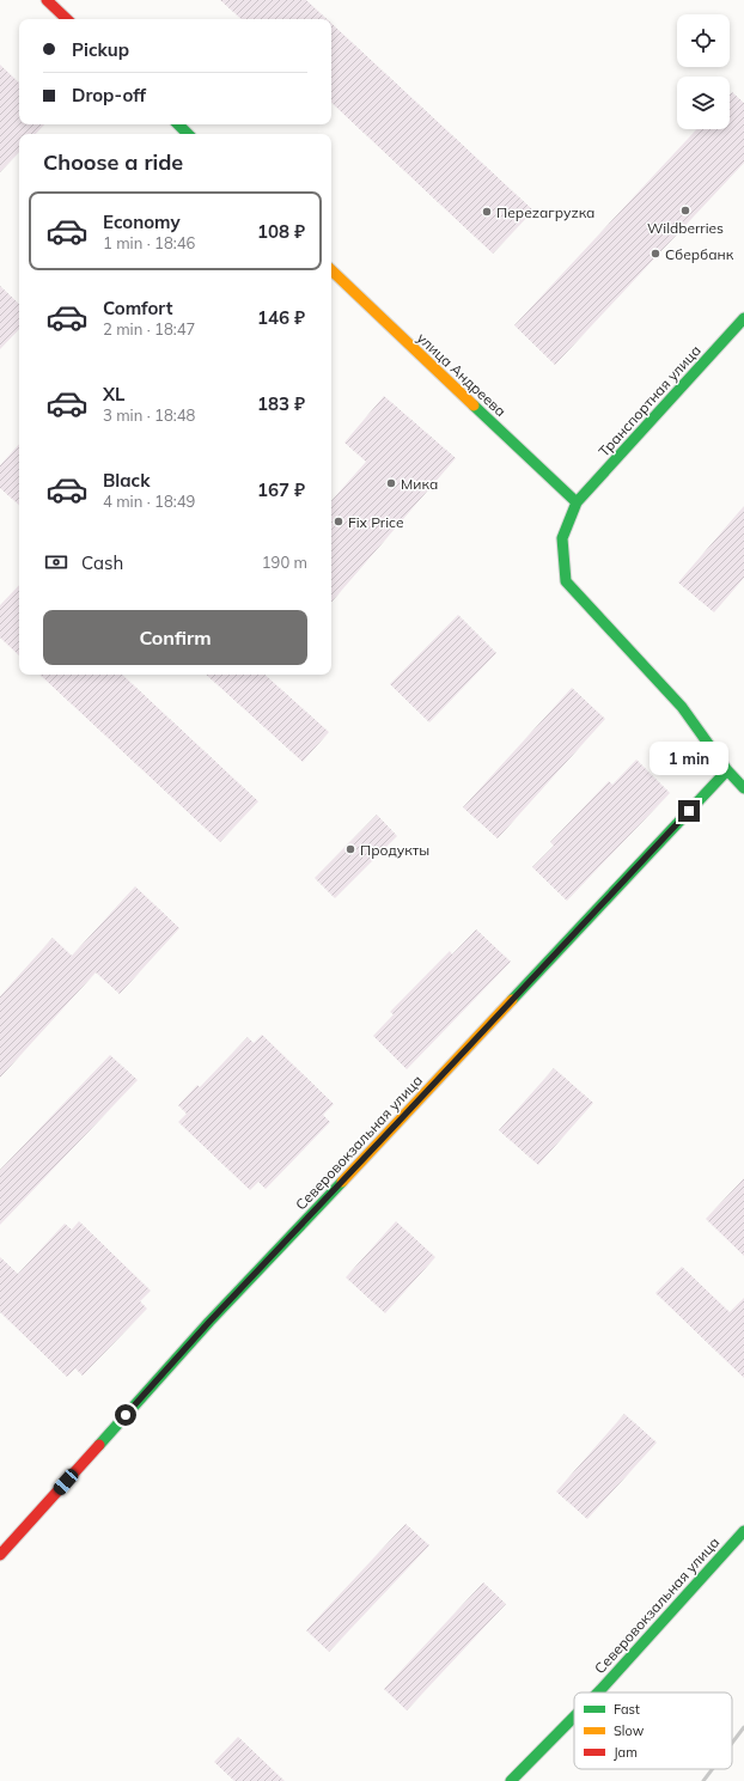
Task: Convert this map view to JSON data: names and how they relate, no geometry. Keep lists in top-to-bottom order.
{
  "streets": {
    "street": ["улица Андреева", "Транспортная улица", "Северовокзальная улица"]
  },
  "crossings": [
    ["улица Андреева", "Транспортная улица"]
  ],
  "places": [
    "Wildberries",
    "Переzагруzка",
    "Сбербанк",
    "Мика",
    "Fix Price",
    "Продукты"
  ],
  "legend": ["Fast", "Slow", "Jam"],
  "page": {
    "banner": ["Pickup", "Drop-off"],
    "heading": "Choose a ride",
    "list": [
      {
        "name": "Economy",
        "note": "1 min · 18:46",
        "value": "108 ₽"
      },
      {
        "name": "Comfort",
        "note": "2 min · 18:47",
        "value": "146 ₽"
      },
      {
        "name": "XL",
        "note": "3 min · 18:48",
        "value": "183 ₽"
      },
      {
        "name": "Black",
        "note": "4 min · 18:49",
        "value": "167 ₽"
      }
    ],
    "pay": ["Cash", "190 m"],
    "buttons": "Confirm",
    "bubble": "1 min"
  }
}
